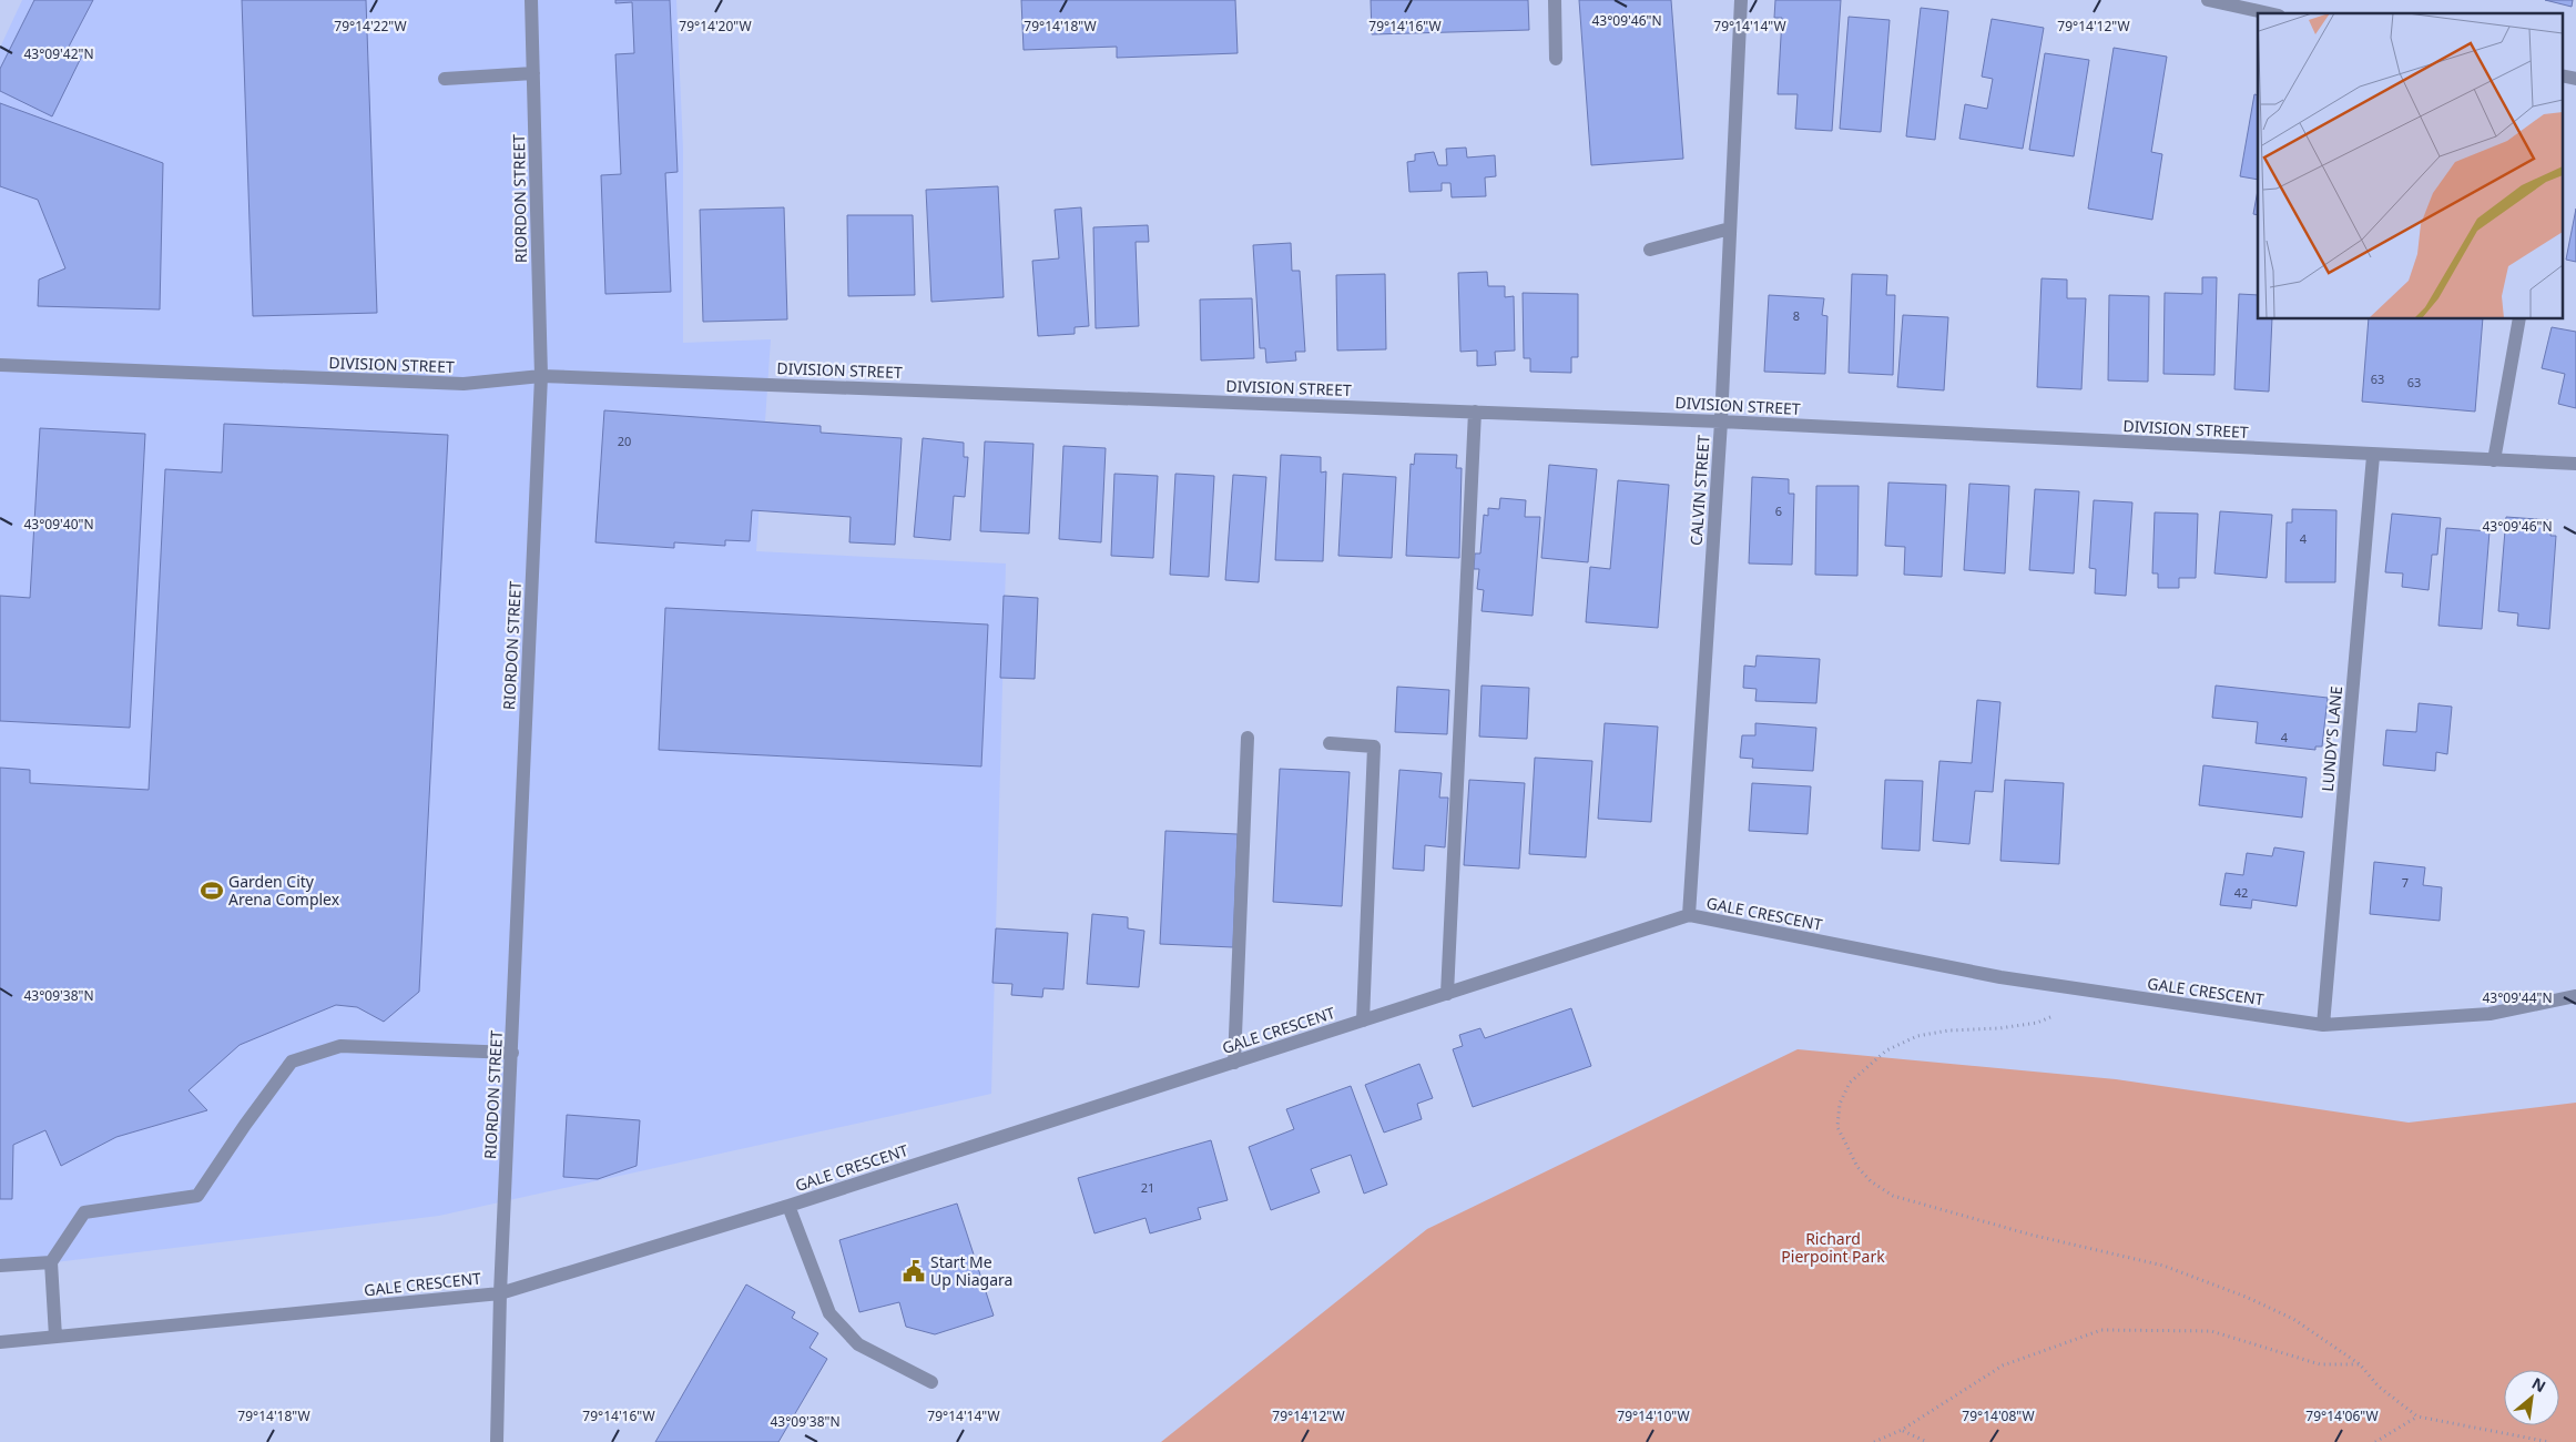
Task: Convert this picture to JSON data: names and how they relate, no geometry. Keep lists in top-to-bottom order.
{
  "streets": {
    "street": [
      "RIORDON STREET",
      "DIVISION STREET",
      "CALVIN STREET",
      "LUNDY'S LANE",
      "GALE CRESCENT"
    ]
  },
  "crossings": [
    ["RIORDON STREET", "DIVISION STREET"],
    ["RIORDON STREET", "GALE CRESCENT"],
    ["DIVISION STREET", "CALVIN STREET"],
    ["DIVISION STREET", "LUNDY'S LANE"],
    ["CALVIN STREET", "GALE CRESCENT"],
    ["LUNDY'S LANE", "GALE CRESCENT"]
  ],
  "parks": ["Richard Pierpoint Park"],
  "places": {
    "sports": ["Garden City Arena Complex"],
    "public building": ["Start Me Up Niagara"]
  },
  "house_numbers": [
    "8",
    "63",
    "63",
    "20",
    "6",
    "4",
    "4",
    "7",
    "42",
    "21"
  ],
  "north": "top right",
  "coordinates": [
    "43°09'46\"N",
    "79°14'22\"W",
    "79°14'20\"W",
    "79°14'18\"W",
    "79°14'16\"W",
    "79°14'14\"W",
    "79°14'12\"W",
    "43°09'42\"N",
    "43°09'40\"N",
    "43°09'38\"N",
    "43°09'44\"N",
    "79°14'10\"W",
    "79°14'08\"W",
    "79°14'06\"W"
  ]
}
